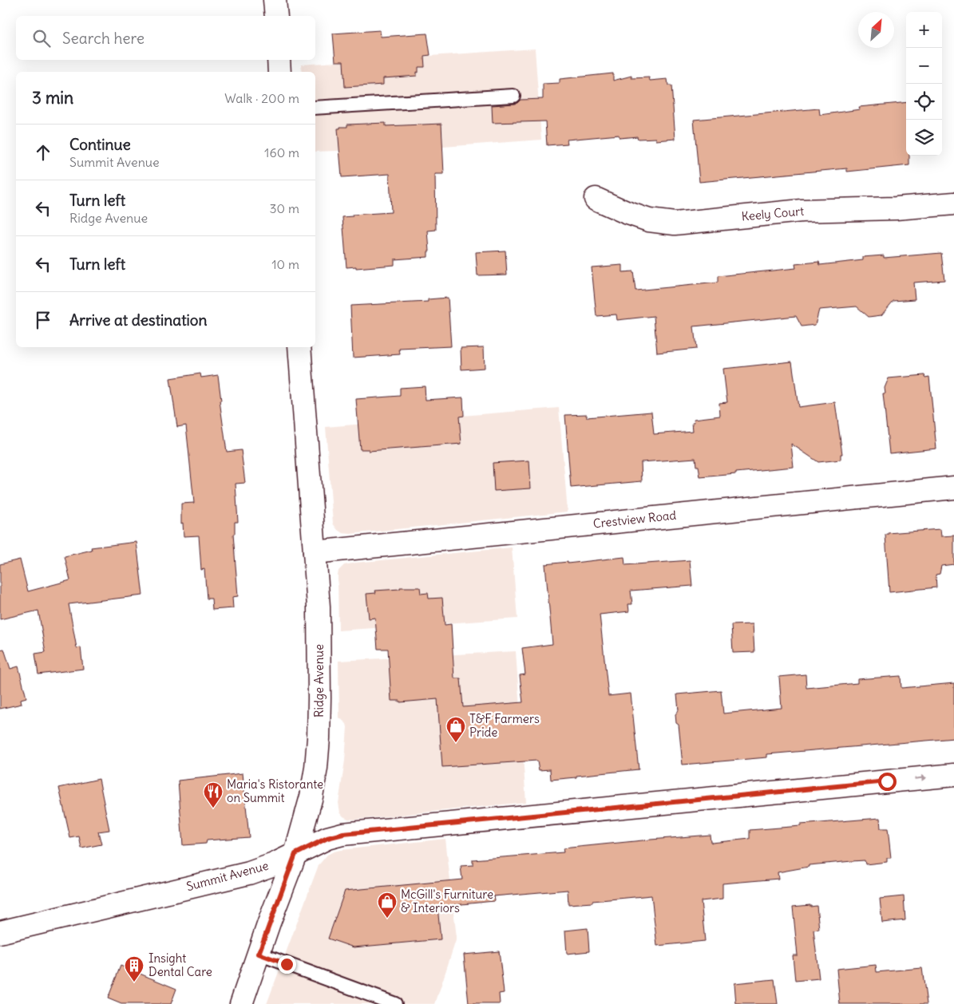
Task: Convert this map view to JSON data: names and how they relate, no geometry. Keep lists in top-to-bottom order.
{
  "streets": {
    "street": [
      "Keely Court",
      "Crestview Road",
      "Ridge Avenue",
      "Summit Avenue"
    ]
  },
  "crossings": [
    ["Crestview Road", "Ridge Avenue"],
    ["Ridge Avenue", "Summit Avenue"]
  ],
  "one_way": ["Summit Avenue"],
  "places": {
    "shop": ["T&F Farmers Pride", "McGill's Furniture & Interiors"],
    "restaurant": ["Maria's Ristorante on Summit"],
    "building": ["Insight Dental Care"]
  },
  "north": "top right",
  "page": {
    "map_buttons": ["+", "−"],
    "search": "Search here",
    "heading": ["3 min", "Walk · 200 m"],
    "list": [
      ["Continue", "Summit Avenue", "160 m"],
      ["Turn left", "Ridge Avenue", "30 m"],
      ["Turn left", "10 m"],
      "Arrive at destination"
    ]
  }
}
